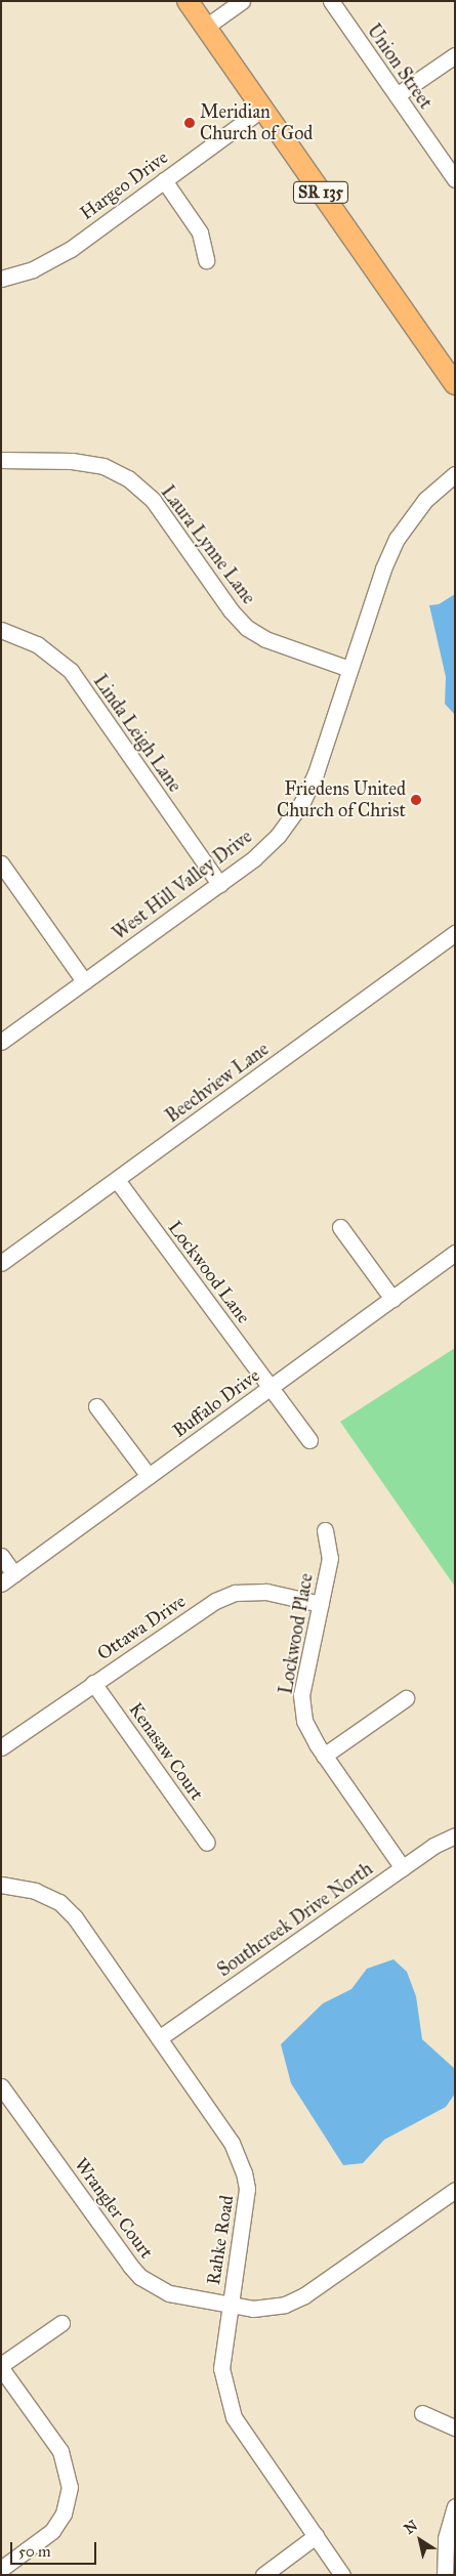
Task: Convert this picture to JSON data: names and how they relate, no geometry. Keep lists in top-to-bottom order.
{
  "streets": {
    "main road": ["SR 135"],
    "street": [
      "Union Street",
      "Hargeo Drive",
      "Laura Lynne Lane",
      "Linda Leigh Lane",
      "West Hill Valley Drive",
      "Beechview Lane",
      "Lockwood Lane",
      "Buffalo Drive",
      "Ottawa Drive",
      "Lockwood Place",
      "Kenasaw Court",
      "Southcreek Drive North",
      "Wrangler Court",
      "Rahke Road"
    ]
  },
  "crossings": [
    ["Hargeo Drive", "SR 135"],
    ["Laura Lynne Lane", "West Hill Valley Drive"],
    ["Linda Leigh Lane", "West Hill Valley Drive"],
    ["Beechview Lane", "Lockwood Lane"],
    ["Lockwood Lane", "Buffalo Drive"],
    ["Ottawa Drive", "Lockwood Place"],
    ["Ottawa Drive", "Kenasaw Court"],
    ["Lockwood Place", "Southcreek Drive North"],
    ["Southcreek Drive North", "Rahke Road"],
    ["Wrangler Court", "Rahke Road"]
  ],
  "places": ["Meridian Church of God", "Friedens United Church of Christ"],
  "scale_bar": "50 m",
  "north": "top left"
}
